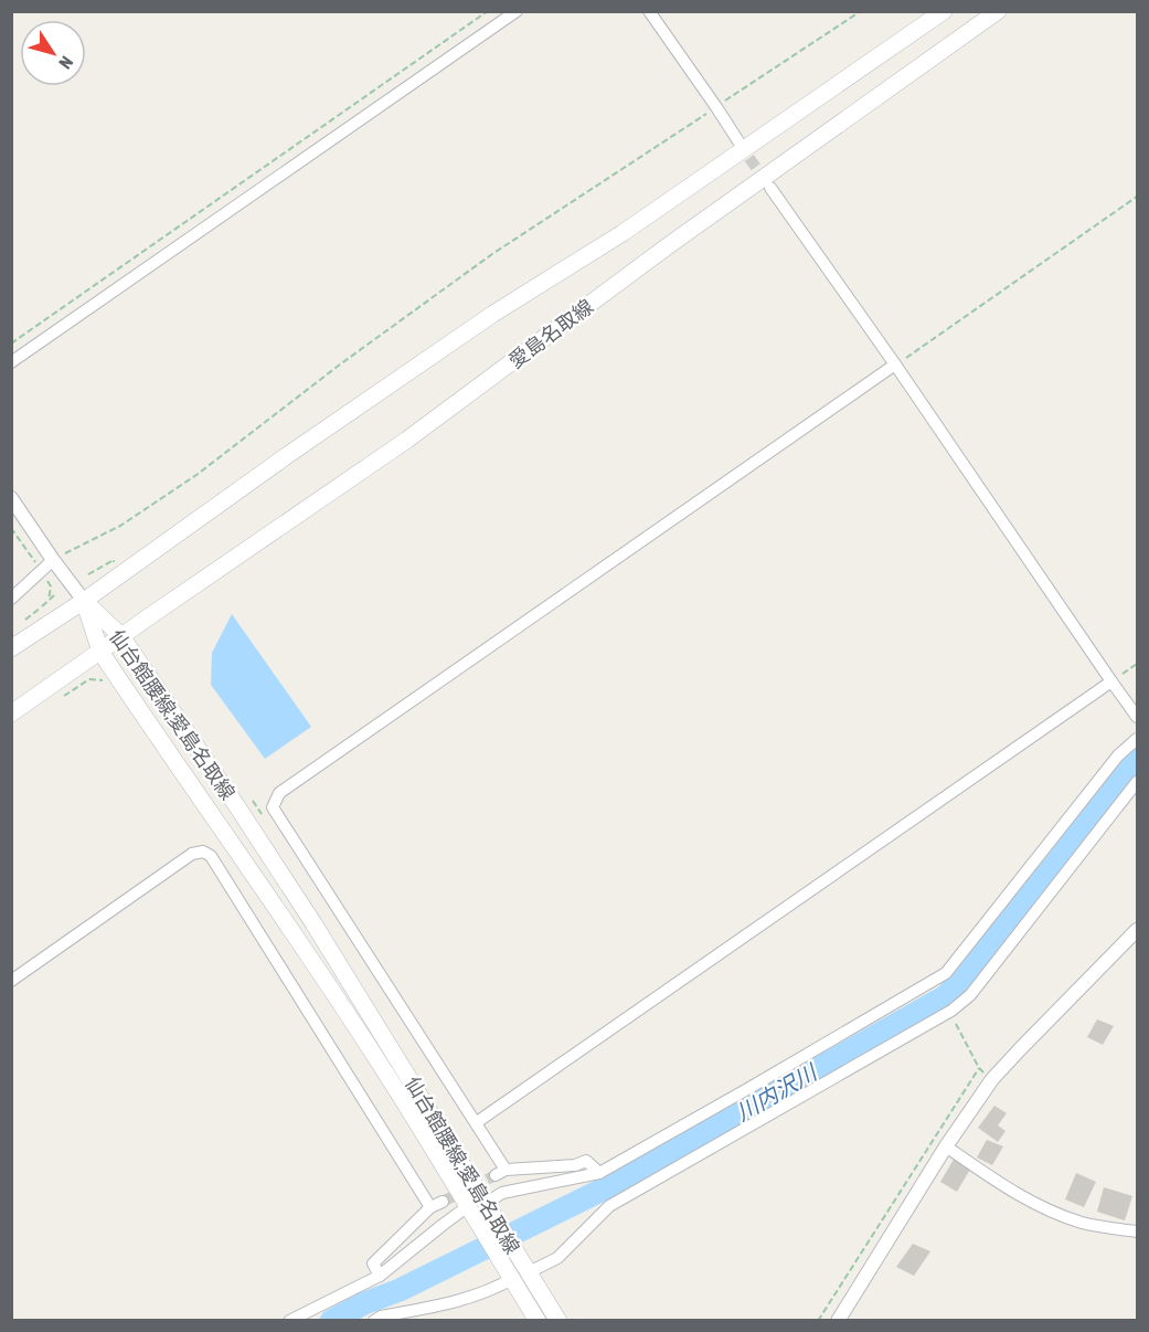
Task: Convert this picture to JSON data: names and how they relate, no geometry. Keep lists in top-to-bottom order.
{
  "streets": {
    "main road": ["愛島名取線", "仙台館腰線;愛島名取線"]
  },
  "crossings": [
    ["愛島名取線", "仙台館腰線;愛島名取線"]
  ],
  "water": ["川内沢川"],
  "north": "bottom right"
}
